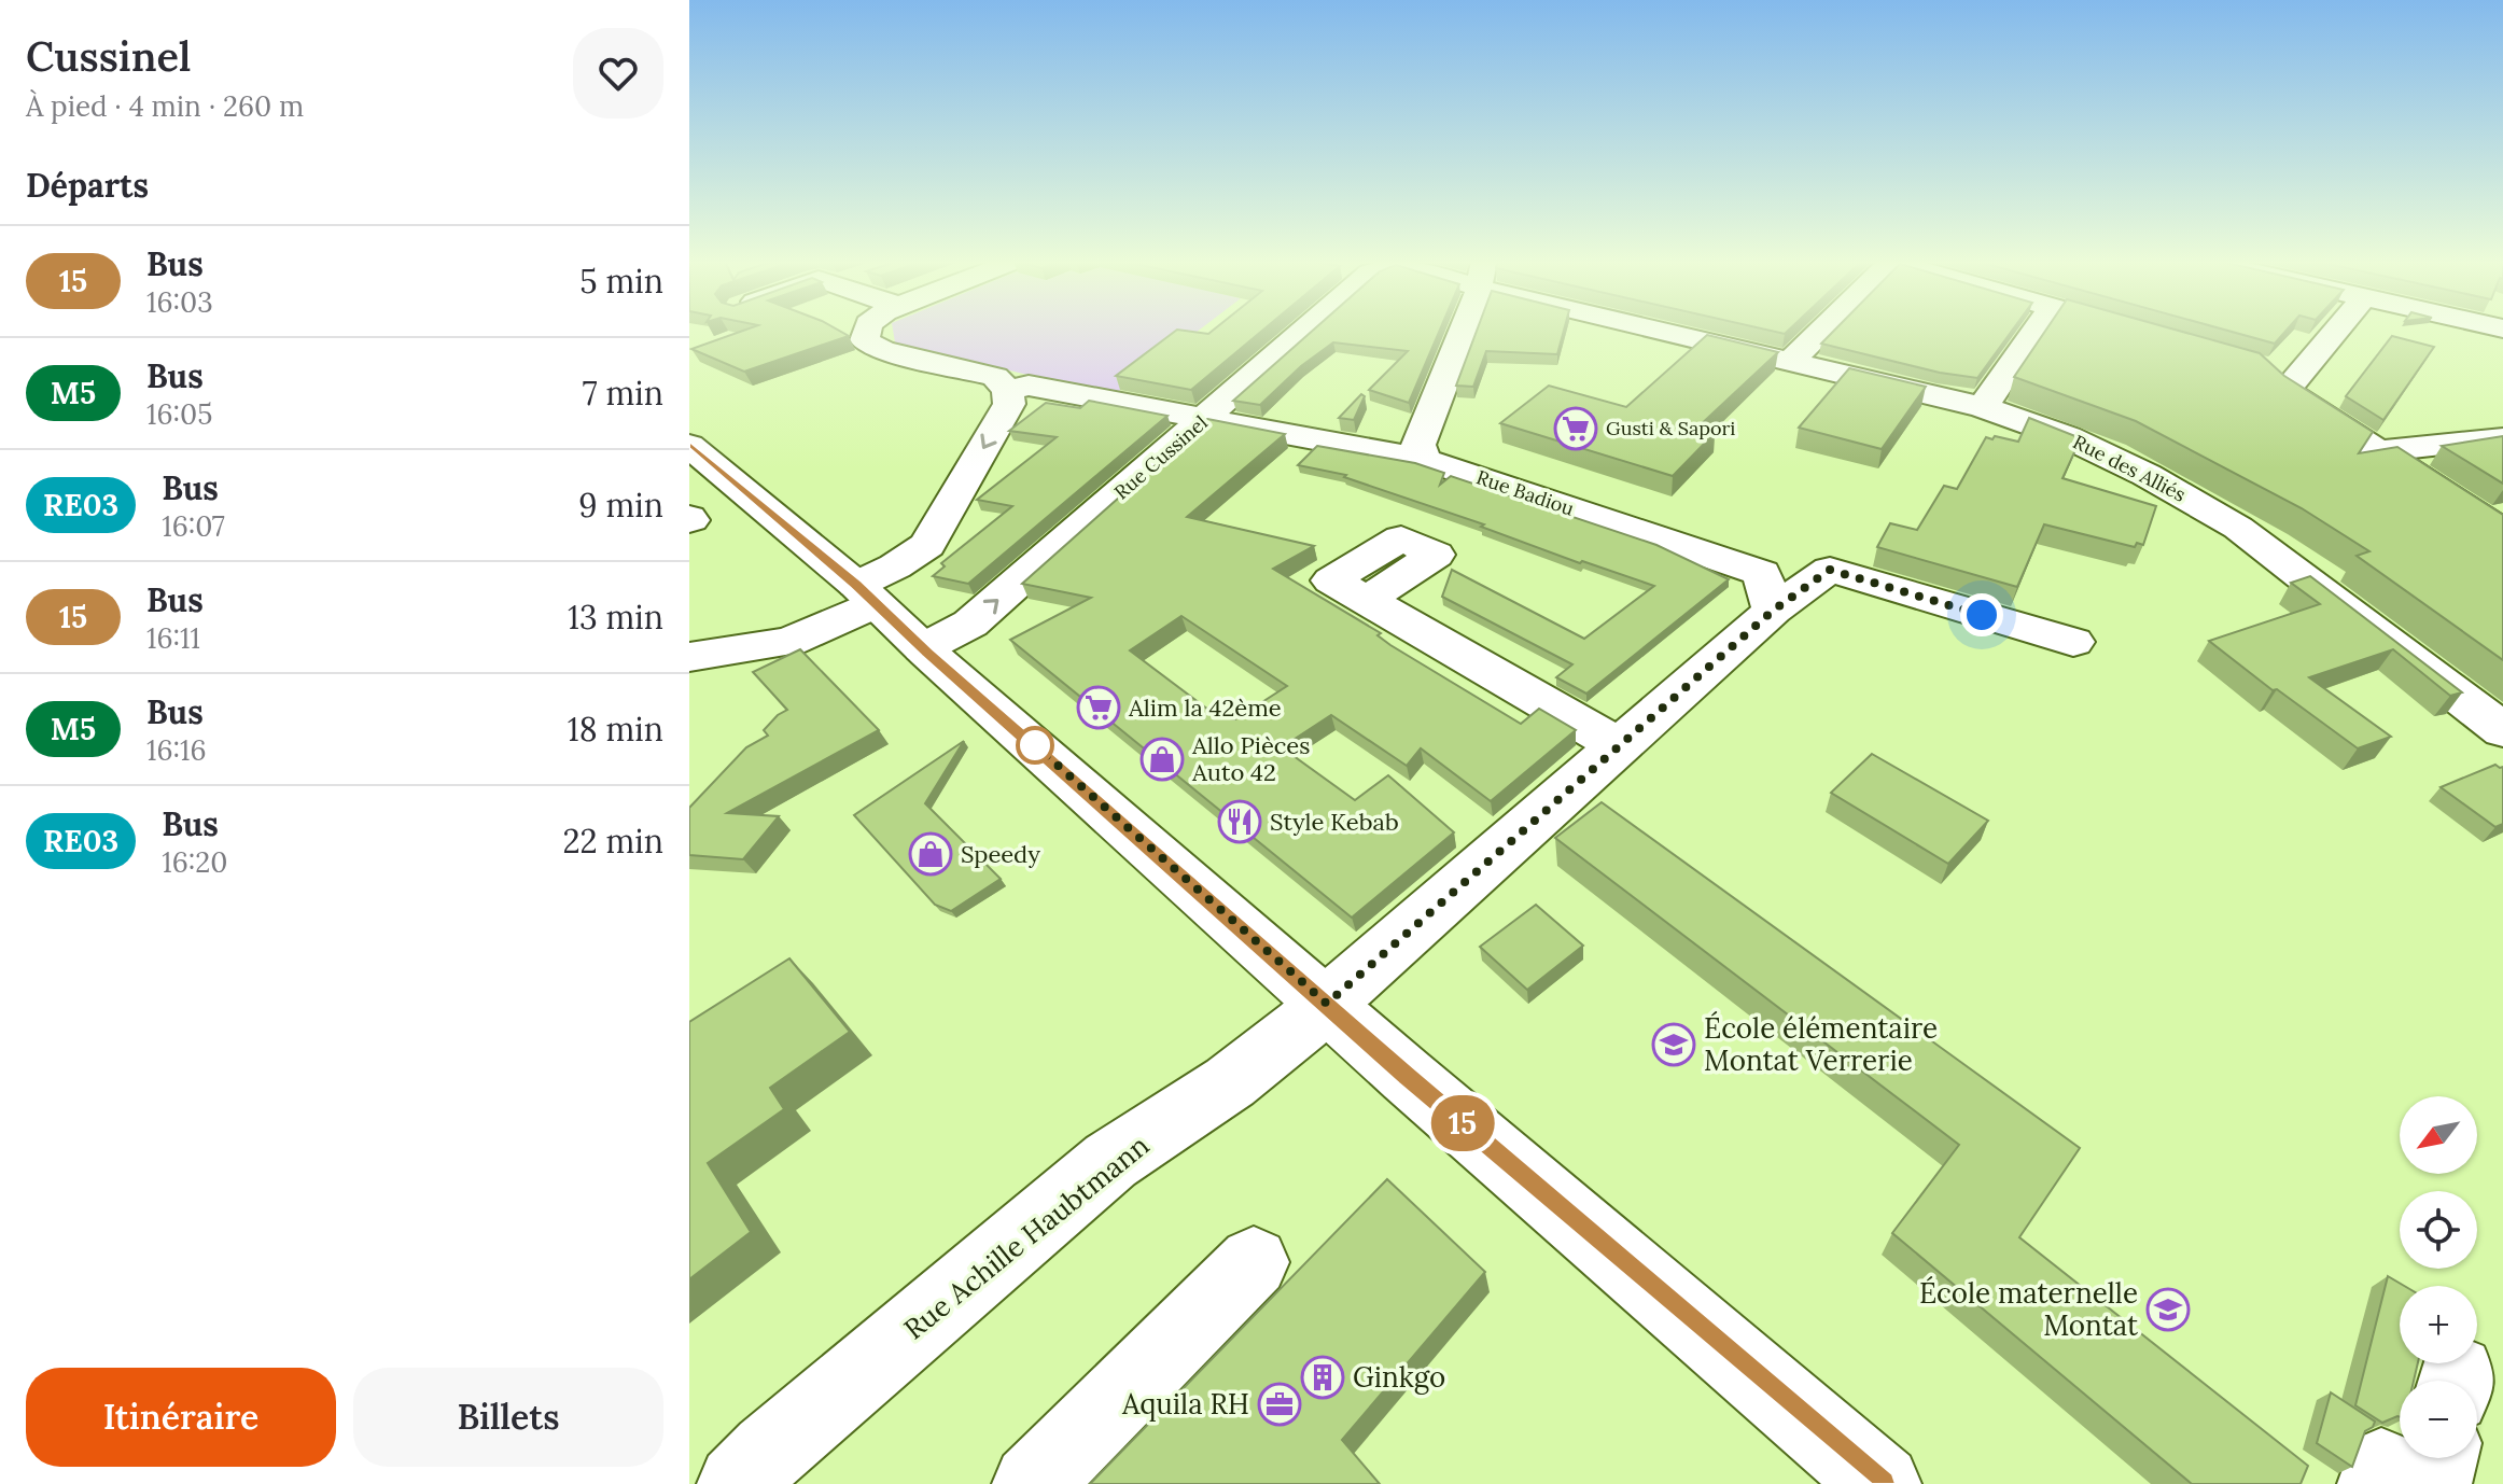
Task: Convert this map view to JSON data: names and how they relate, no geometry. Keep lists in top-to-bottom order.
{
  "streets": {
    "street": [
      "Rue Cussinel",
      "Rue des Alliés",
      "Rue Badiou",
      "Rue Achille Haubtmann"
    ]
  },
  "places": {
    "supermarket": ["Gusti & Sapori", "Alim la 42ème"],
    "shop": ["Allo Pièces Auto 42", "Speedy"],
    "restaurant": ["Style Kebab"],
    "school or university": ["École élémentaire Montat Verrerie", "École maternelle Montat"],
    "building": ["Ginkgo"],
    "office": ["Aquila RH"]
  },
  "lines": ["bus line 15"],
  "north": "bottom left",
  "page": {
    "heading": [
      ["Cussinel", "À pied · 4 min · 260 m"],
      "Départs"
    ],
    "on_map": "15",
    "list": [
      {
        "mark": "15",
        "name": "Bus",
        "note": "16:03",
        "value": "5 min"
      },
      {
        "mark": "M5",
        "name": "Bus",
        "note": "16:05",
        "value": "7 min"
      },
      {
        "mark": "RE03",
        "name": "Bus",
        "note": "16:07",
        "value": "9 min"
      },
      {
        "mark": "15",
        "name": "Bus",
        "note": "16:11",
        "value": "13 min"
      },
      {
        "mark": "M5",
        "name": "Bus",
        "note": "16:16",
        "value": "18 min"
      },
      {
        "mark": "RE03",
        "name": "Bus",
        "note": "16:20",
        "value": "22 min"
      }
    ],
    "map_buttons": ["+", "−"],
    "buttons": ["Itinéraire", "Billets"]
  }
}
